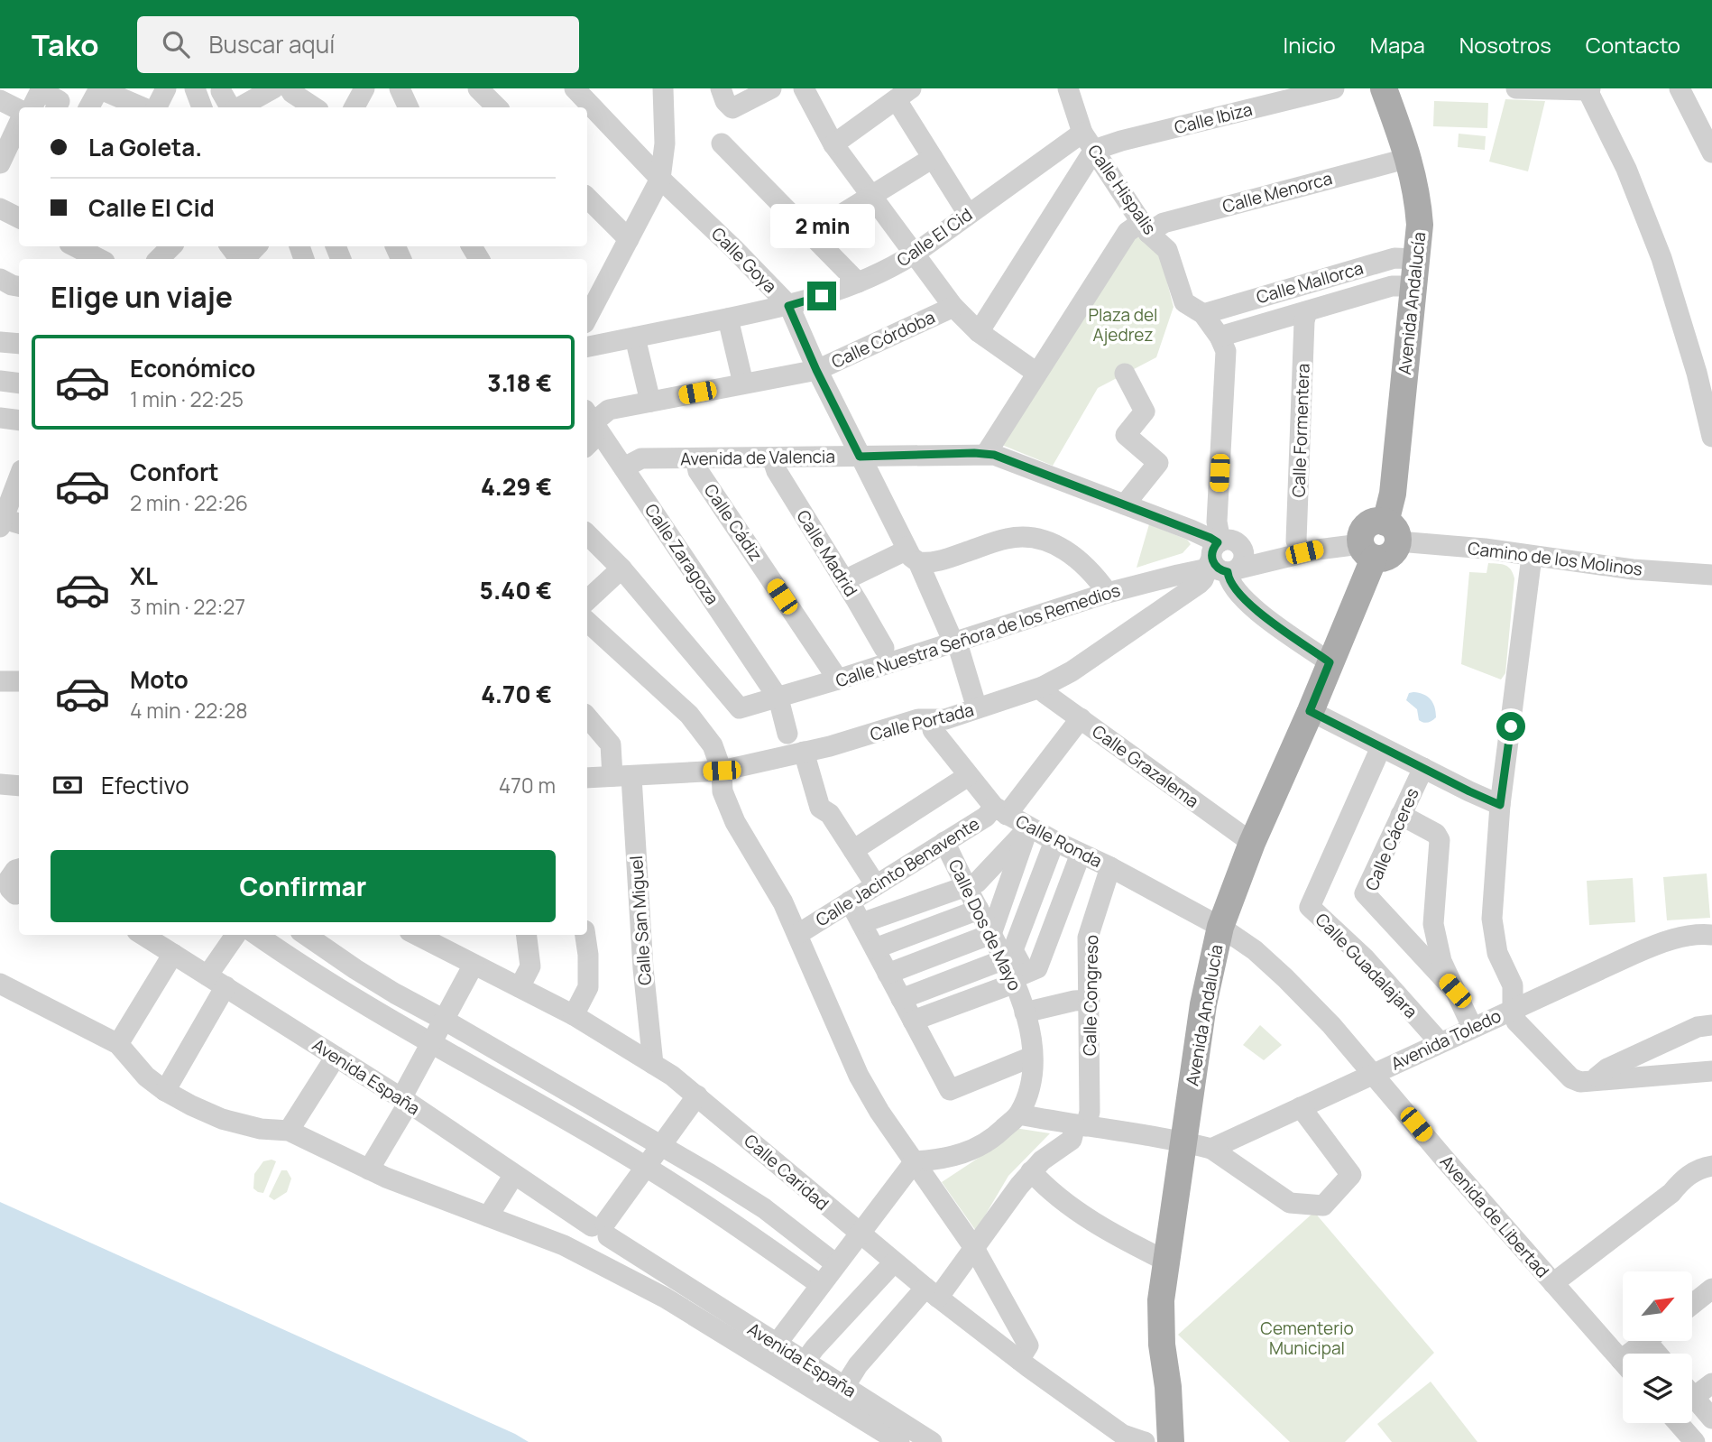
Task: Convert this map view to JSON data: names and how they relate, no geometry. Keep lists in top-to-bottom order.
{
  "streets": {
    "main road": ["Avenida Andalucía"],
    "street": [
      "Calle Ibiza",
      "Calle Hispalis",
      "Calle Menorca",
      "Calle El Cid",
      "Calle Goya",
      "Calle Mallorca",
      "Calle Córdoba",
      "Calle Formentera",
      "Avenida de Valencia",
      "Calle Cádiz",
      "Calle Madrid",
      "Calle Zaragoza",
      "Camino de los Molinos",
      "Calle Nuestra Señora de los Remedios",
      "Calle Portada",
      "Calle Grazalema",
      "Calle Cáceres",
      "Calle Ronda",
      "Calle Jacinto Benavente",
      "Calle San Miguel",
      "Calle Dos de Mayo",
      "Calle Guadalajara",
      "Calle Congreso",
      "Avenida Toledo",
      "Avenida España",
      "Calle Caridad",
      "Avenida de Libertad"
    ]
  },
  "crossings": [
    ["Calle Ibiza", "Calle Hispalis"],
    ["Calle Hispalis", "Calle Menorca"],
    ["Calle Hispalis", "Calle El Cid"],
    ["Calle Hispalis", "Calle Mallorca"],
    ["Calle Menorca", "Avenida Andalucía"],
    ["Calle El Cid", "Calle Goya"],
    ["Calle Goya", "Calle Córdoba"],
    ["Calle Goya", "Avenida de Valencia"],
    ["Calle Goya", "Calle Nuestra Señora de los Remedios"],
    ["Calle Goya", "Calle Portada"],
    ["Calle Mallorca", "Avenida Andalucía"],
    ["Calle Mallorca", "Calle Formentera"],
    ["Avenida Andalucía", "Camino de los Molinos"],
    ["Avenida Andalucía", "Calle Grazalema"],
    ["Avenida Andalucía", "Calle Ronda"],
    ["Avenida Andalucía", "Calle Caridad"],
    ["Avenida Andalucía", "Avenida de Libertad"],
    ["Calle Córdoba", "Calle Zaragoza"],
    ["Avenida de Valencia", "Calle Cádiz"],
    ["Avenida de Valencia", "Calle Madrid"],
    ["Avenida de Valencia", "Calle Zaragoza"],
    ["Avenida de Valencia", "Calle Nuestra Señora de los Remedios"],
    ["Avenida de Valencia", "Calle Portada"],
    ["Calle Cádiz", "Calle Nuestra Señora de los Remedios"],
    ["Calle Madrid", "Calle Nuestra Señora de los Remedios"],
    ["Calle Zaragoza", "Calle Nuestra Señora de los Remedios"],
    ["Calle Zaragoza", "Calle Portada"],
    ["Calle Zaragoza", "Calle Jacinto Benavente"],
    ["Calle Nuestra Señora de los Remedios", "Calle Portada"],
    ["Calle Portada", "Calle Grazalema"],
    ["Calle Portada", "Calle Ronda"],
    ["Calle Portada", "Calle San Miguel"],
    ["Calle Grazalema", "Calle Jacinto Benavente"],
    ["Calle Ronda", "Calle Jacinto Benavente"],
    ["Calle Ronda", "Calle Congreso"],
    ["Calle Ronda", "Avenida de Libertad"],
    ["Calle Jacinto Benavente", "Calle Dos de Mayo"],
    ["Calle San Miguel", "Calle Caridad"],
    ["Calle Guadalajara", "Avenida Toledo"],
    ["Avenida Toledo", "Avenida de Libertad"]
  ],
  "parks": ["Plaza del Ajedrez", "Cementerio Municipal"],
  "north": "top right",
  "page": {
    "header": "Tako",
    "search": "Buscar aquí",
    "nav": [
      "Inicio",
      "Mapa",
      "Nosotros",
      "Contacto"
    ],
    "banner": ["La Goleta.", "Calle El Cid"],
    "bubble": "2 min",
    "heading": "Elige un viaje",
    "list": [
      {
        "name": "Económico",
        "note": "1 min · 22:25",
        "value": "3.18 €"
      },
      {
        "name": "Confort",
        "note": "2 min · 22:26",
        "value": "4.29 €"
      },
      {
        "name": "XL",
        "note": "3 min · 22:27",
        "value": "5.40 €"
      },
      {
        "name": "Moto",
        "note": "4 min · 22:28",
        "value": "4.70 €"
      }
    ],
    "pay": ["Efectivo", "470 m"],
    "buttons": "Confirmar"
  }
}
